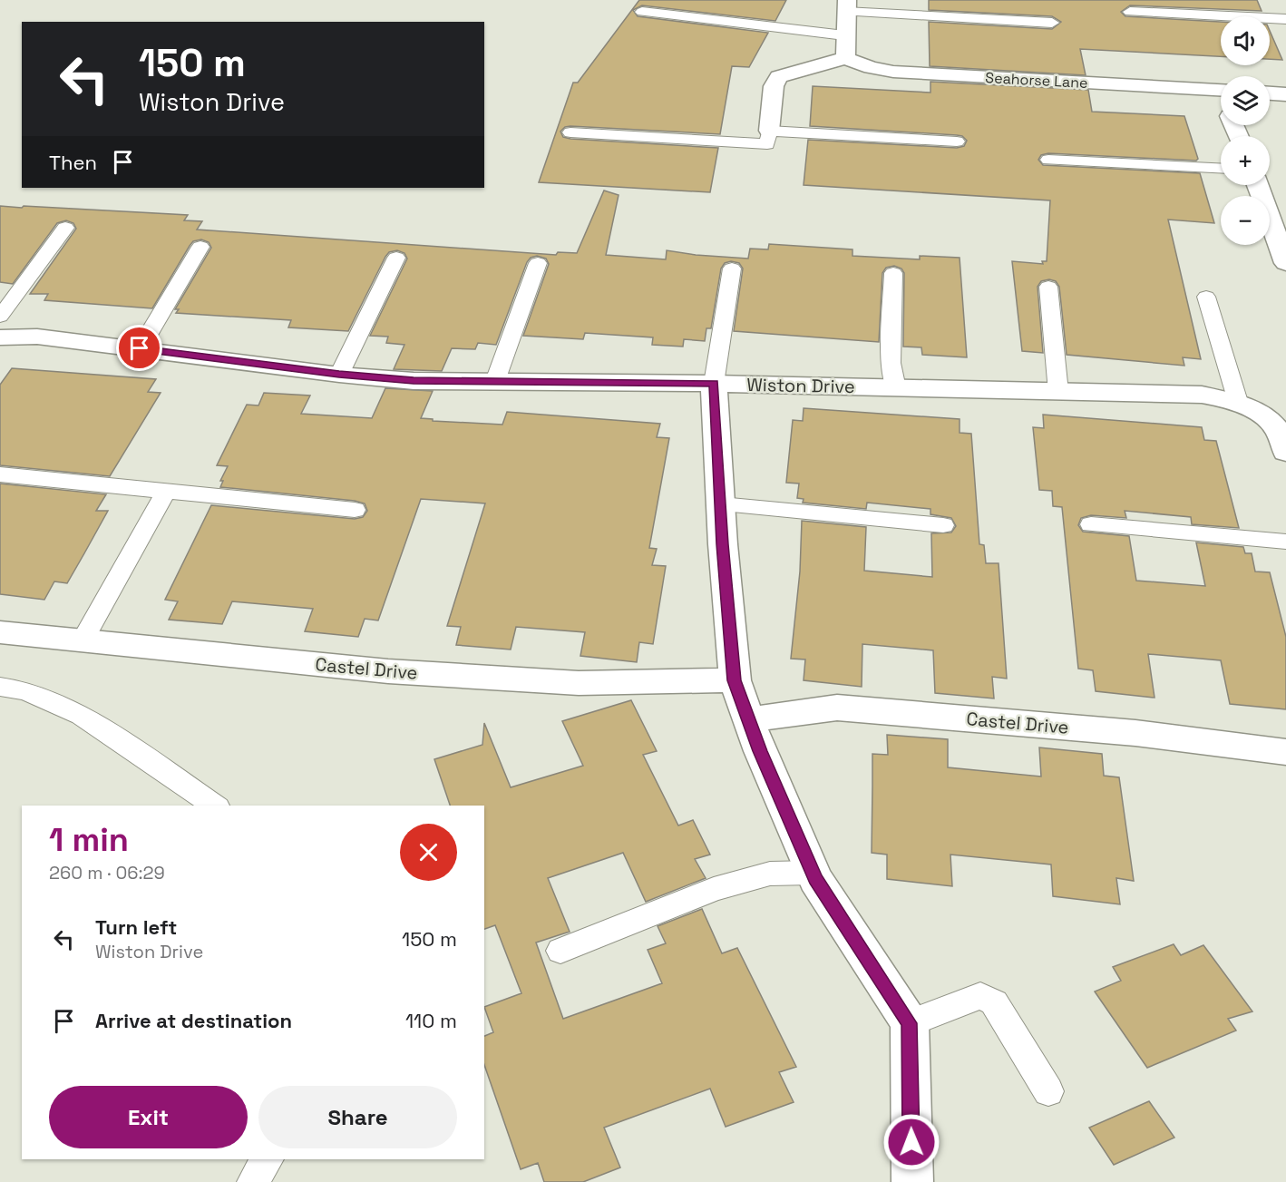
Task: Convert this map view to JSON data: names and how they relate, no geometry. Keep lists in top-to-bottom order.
{
  "streets": {
    "street": ["Seahorse Lane", "Wiston Drive", "Castel Drive"]
  },
  "page": {
    "map_buttons": ["+", "−"],
    "turn": ["150 m", "Wiston Drive"],
    "then": "Then",
    "heading": ["1 min", "260 m · 06:29"],
    "list": [
      {
        "name": "Turn left",
        "note": "Wiston Drive",
        "value": "150 m"
      },
      {
        "name": "Arrive at destination",
        "value": "110 m"
      }
    ],
    "buttons": ["Exit", "Share"]
  }
}
